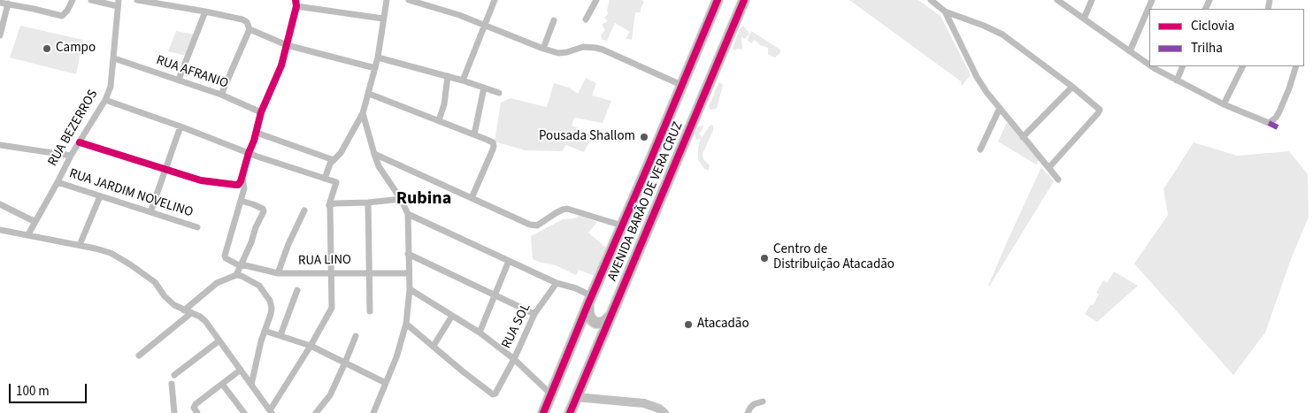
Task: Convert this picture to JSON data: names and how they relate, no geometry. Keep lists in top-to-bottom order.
{
  "streets": {
    "highway": ["AVENIDA BARÃO DE VERA CRUZ"],
    "street": [
      "RUA AFRANIO",
      "RUA BEZERROS",
      "RUA JARDIM NOVELINO",
      "RUA LINO",
      "RUA SOL"
    ]
  },
  "crossings": [
    ["RUA AFRANIO", "RUA BEZERROS"],
    ["RUA BEZERROS", "RUA JARDIM NOVELINO"]
  ],
  "districts": ["Rubina"],
  "places": [
    "Campo",
    "Pousada Shallom",
    "Centro de Distribuição Atacadão",
    "Atacadão"
  ],
  "legend": ["Ciclovia", "Trilha"],
  "scale_bar": "100 m"
}
